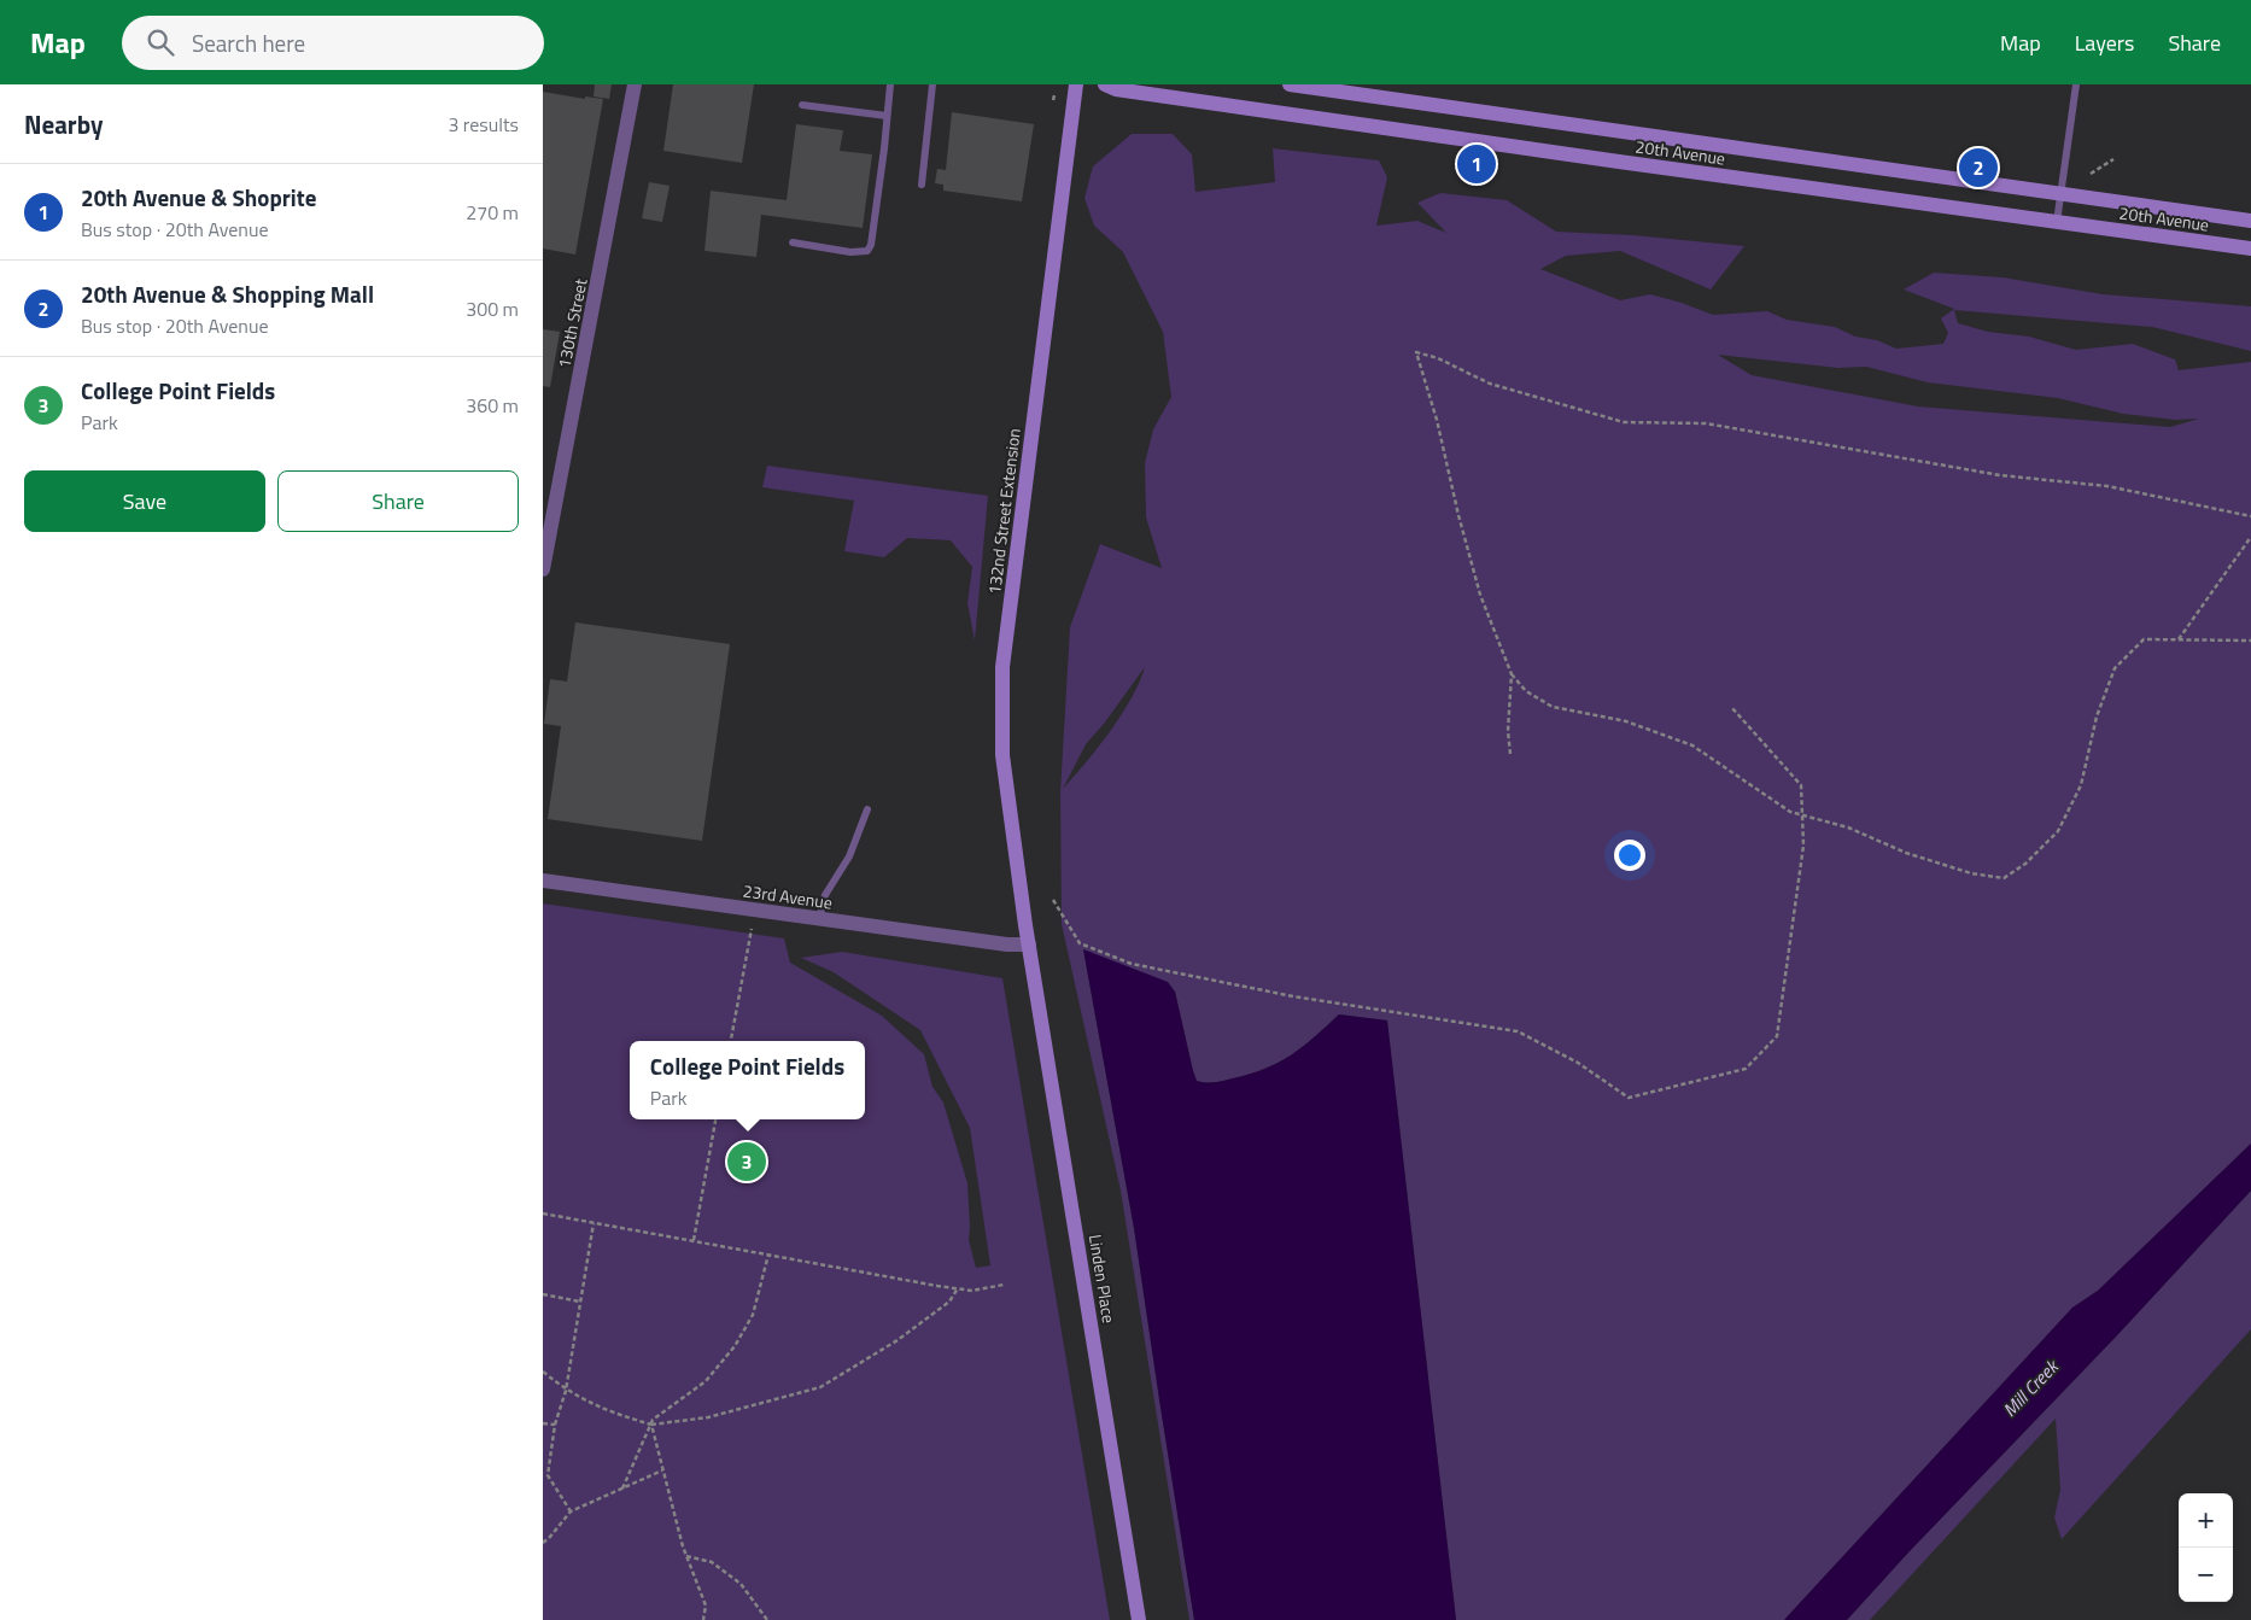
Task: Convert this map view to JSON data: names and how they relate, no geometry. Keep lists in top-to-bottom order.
{
  "streets": {
    "street": [
      "20th Avenue",
      "130th Street",
      "132nd Street Extension",
      "23rd Avenue",
      "Linden Place"
    ]
  },
  "crossings": [
    ["132nd Street Extension", "23rd Avenue"],
    ["132nd Street Extension", "Linden Place"],
    ["23rd Avenue", "Linden Place"]
  ],
  "water": ["Mill Creek"],
  "page": {
    "header": "Map",
    "search": "Search here",
    "nav": ["Map", "Layers", "Share"],
    "heading": ["Nearby", "3 results"],
    "pins": ["1", "2", "3"],
    "list": [
      {
        "mark": "1",
        "name": "20th Avenue & Shoprite",
        "note": "Bus stop · 20th Avenue",
        "value": "270 m"
      },
      {
        "mark": "2",
        "name": "20th Avenue & Shopping Mall",
        "note": "Bus stop · 20th Avenue",
        "value": "300 m"
      },
      {
        "mark": "3",
        "name": "College Point Fields",
        "note": "Park",
        "value": "360 m"
      }
    ],
    "buttons": ["Save", "Share"],
    "popup": ["College Point Fields", "Park"],
    "map_buttons": ["+", "−"]
  }
}
